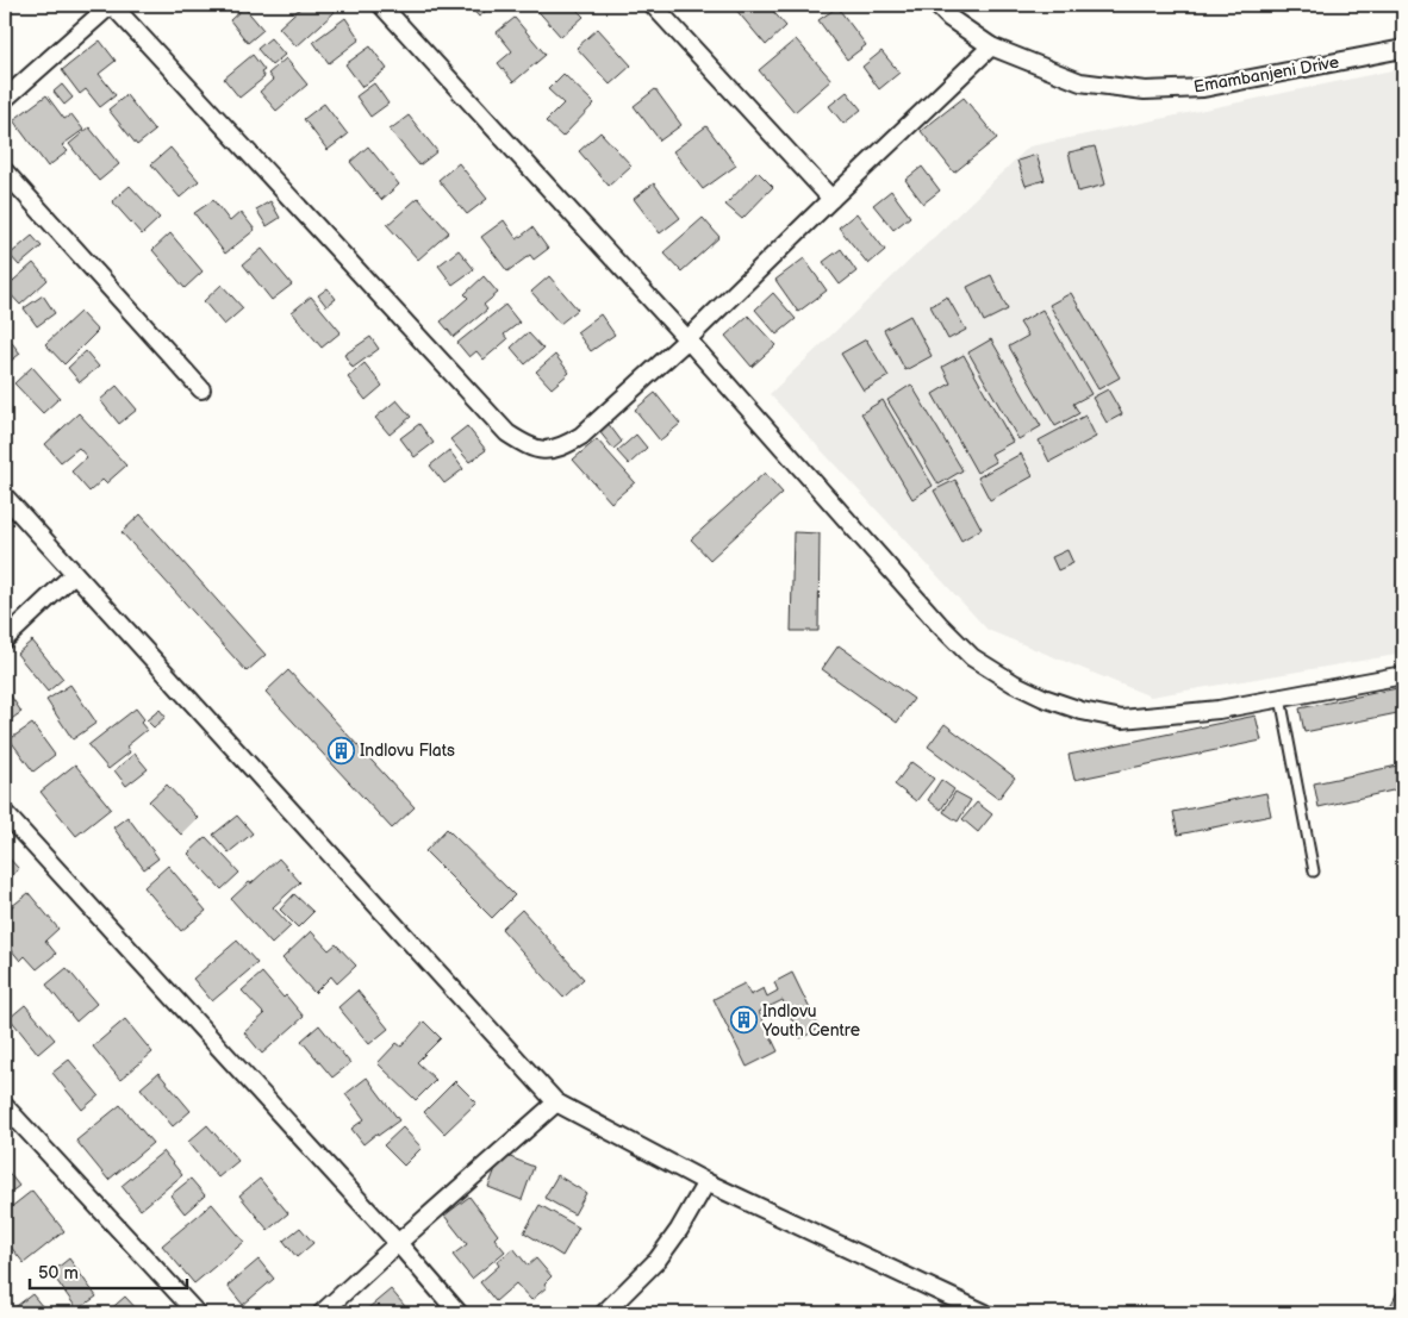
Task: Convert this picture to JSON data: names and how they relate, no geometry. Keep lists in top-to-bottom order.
{
  "streets": {
    "street": ["Emambanjeni Drive"]
  },
  "places": {
    "building": ["Indlovu Flats", "Indlovu Youth Centre"]
  },
  "scale_bar": "50 m"
}
